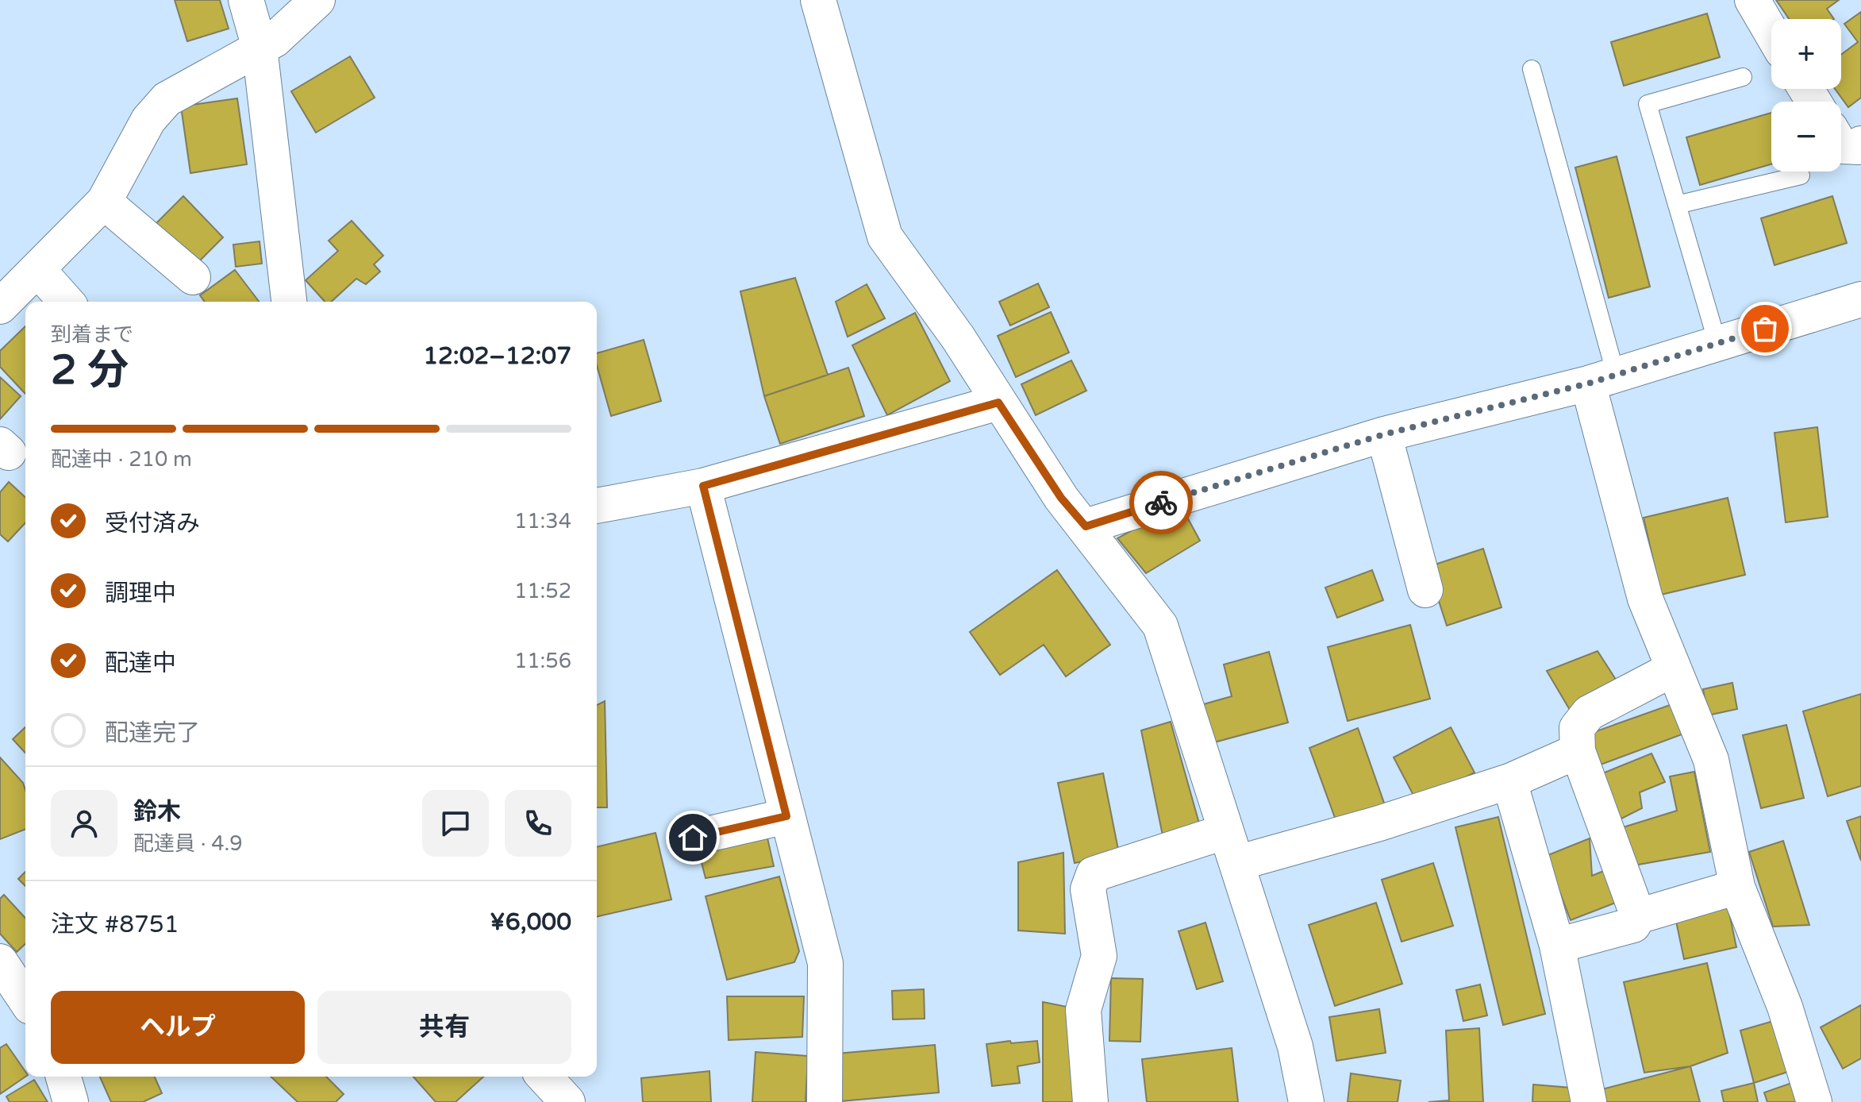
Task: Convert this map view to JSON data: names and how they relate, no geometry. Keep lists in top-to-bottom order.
{
  "page": {
    "map_buttons": ["+", "−"],
    "heading": ["2 分", "到着まで", "12:02–12:07"],
    "panel": [
      "鈴木",
      "配達員 · 4.9",
      "注文 #8751",
      "¥6,000"
    ],
    "bar": "配達中 · 210 m",
    "list": [
      ["受付済み", "11:34"],
      ["調理中", "11:52"],
      ["配達中", "11:56"],
      "配達完了"
    ],
    "buttons": ["ヘルプ", "共有"]
  }
}
